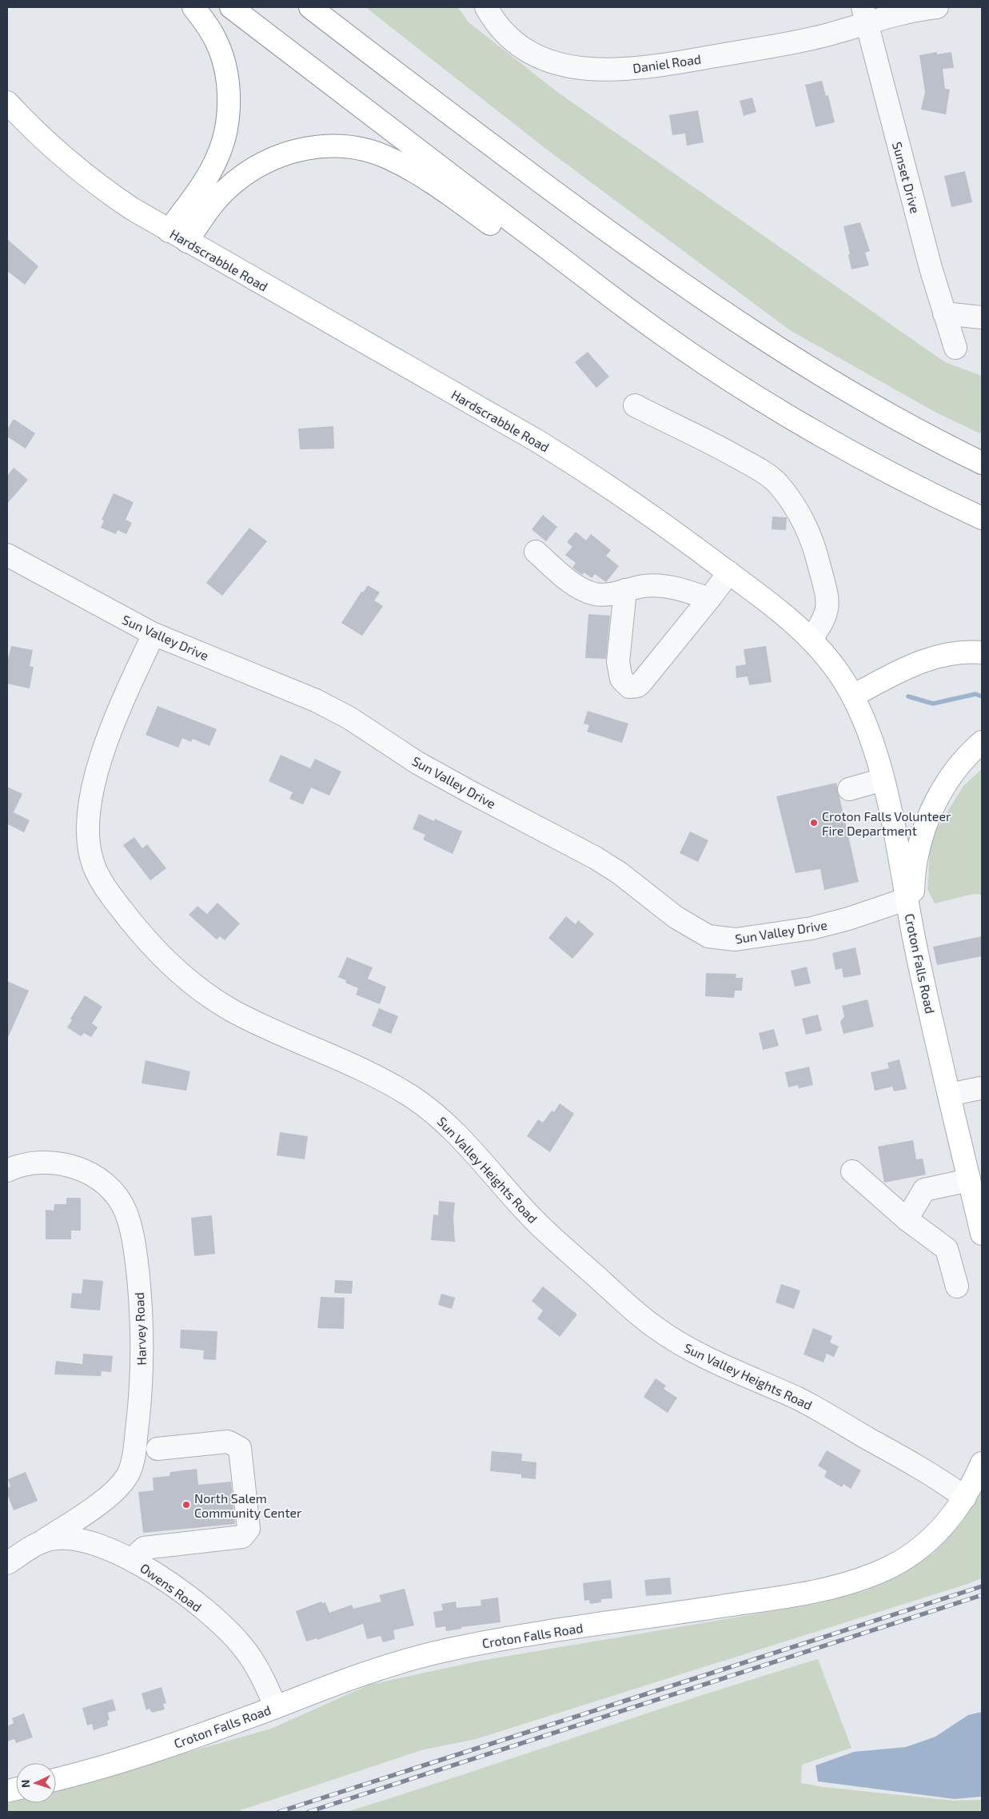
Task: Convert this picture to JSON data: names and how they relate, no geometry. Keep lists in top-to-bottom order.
{
  "streets": {
    "main road": ["Hardscrabble Road", "Croton Falls Road"],
    "street": [
      "Daniel Road",
      "Sunset Drive",
      "Sun Valley Drive",
      "Sun Valley Heights Road",
      "Harvey Road",
      "Owens Road"
    ]
  },
  "crossings": [
    ["Daniel Road", "Sunset Drive"],
    ["Hardscrabble Road", "Croton Falls Road"],
    ["Sun Valley Drive", "Croton Falls Road"],
    ["Sun Valley Drive", "Sun Valley Heights Road"],
    ["Croton Falls Road", "Sun Valley Heights Road"],
    ["Croton Falls Road", "Owens Road"],
    ["Harvey Road", "Owens Road"]
  ],
  "places": ["Croton Falls Volunteer Fire Department", "North Salem Community Center"],
  "north": "left"
}
